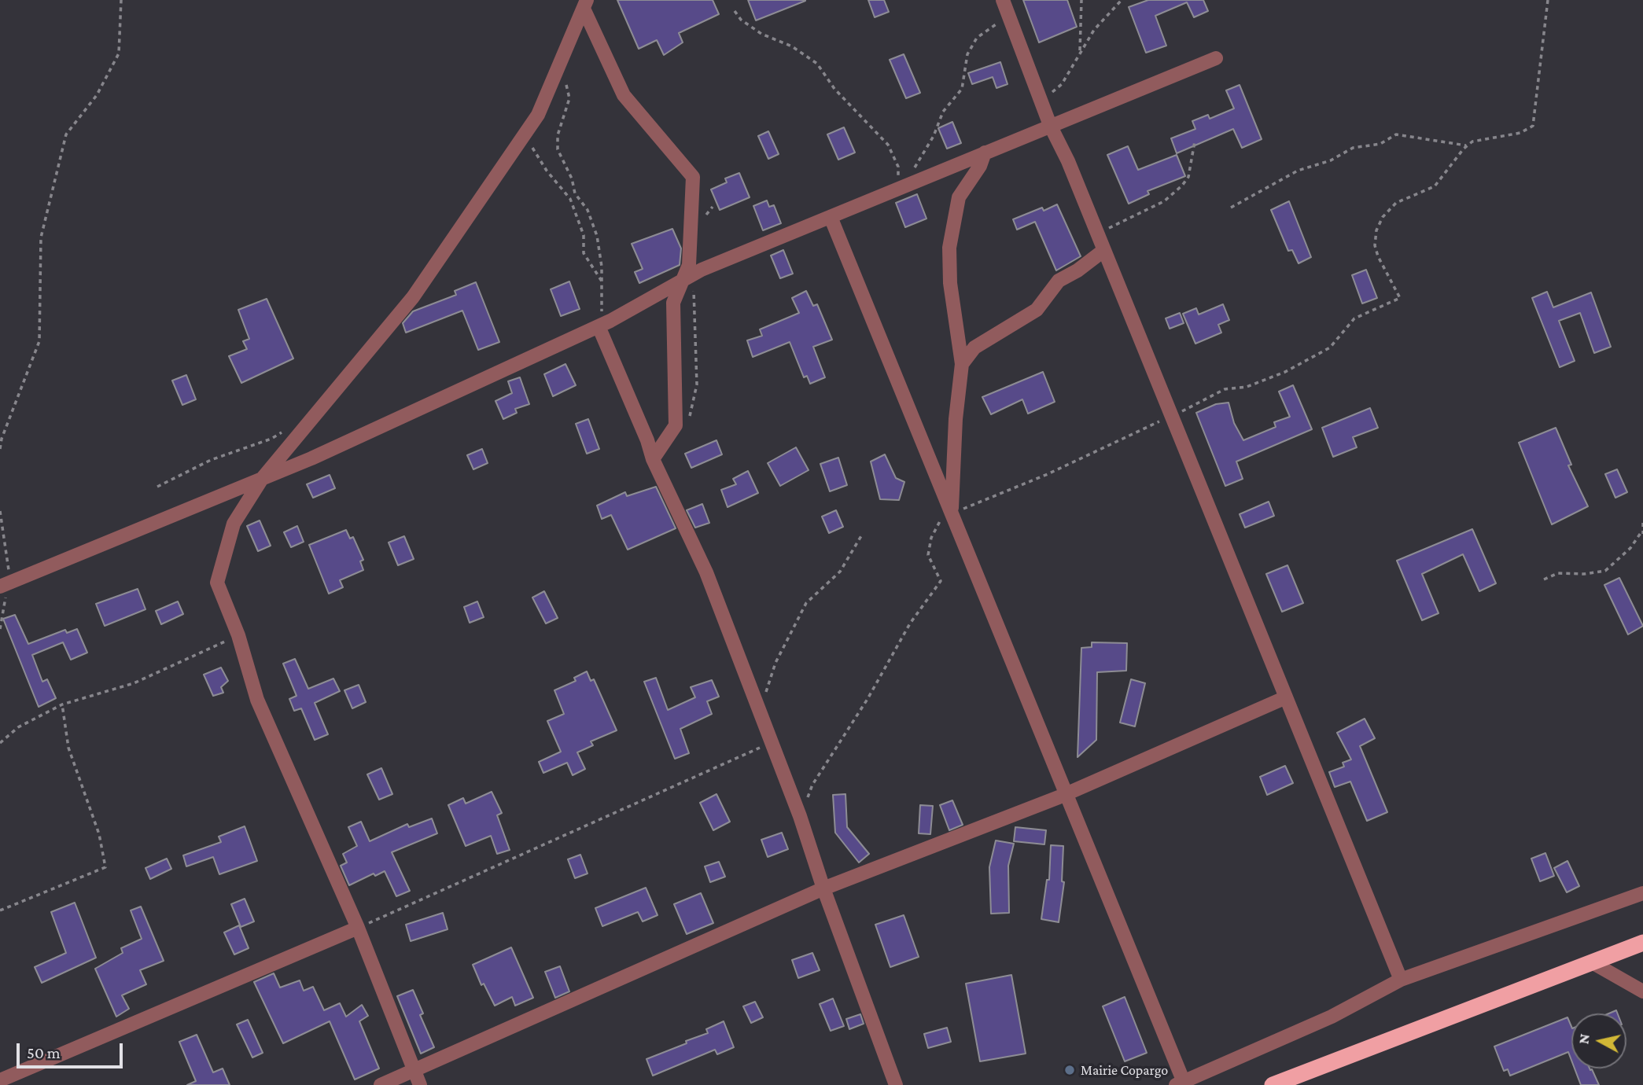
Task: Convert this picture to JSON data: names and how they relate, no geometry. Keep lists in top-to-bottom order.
{
  "places": ["Mairie Copargo"],
  "scale_bar": "50 m",
  "north": "left"
}
